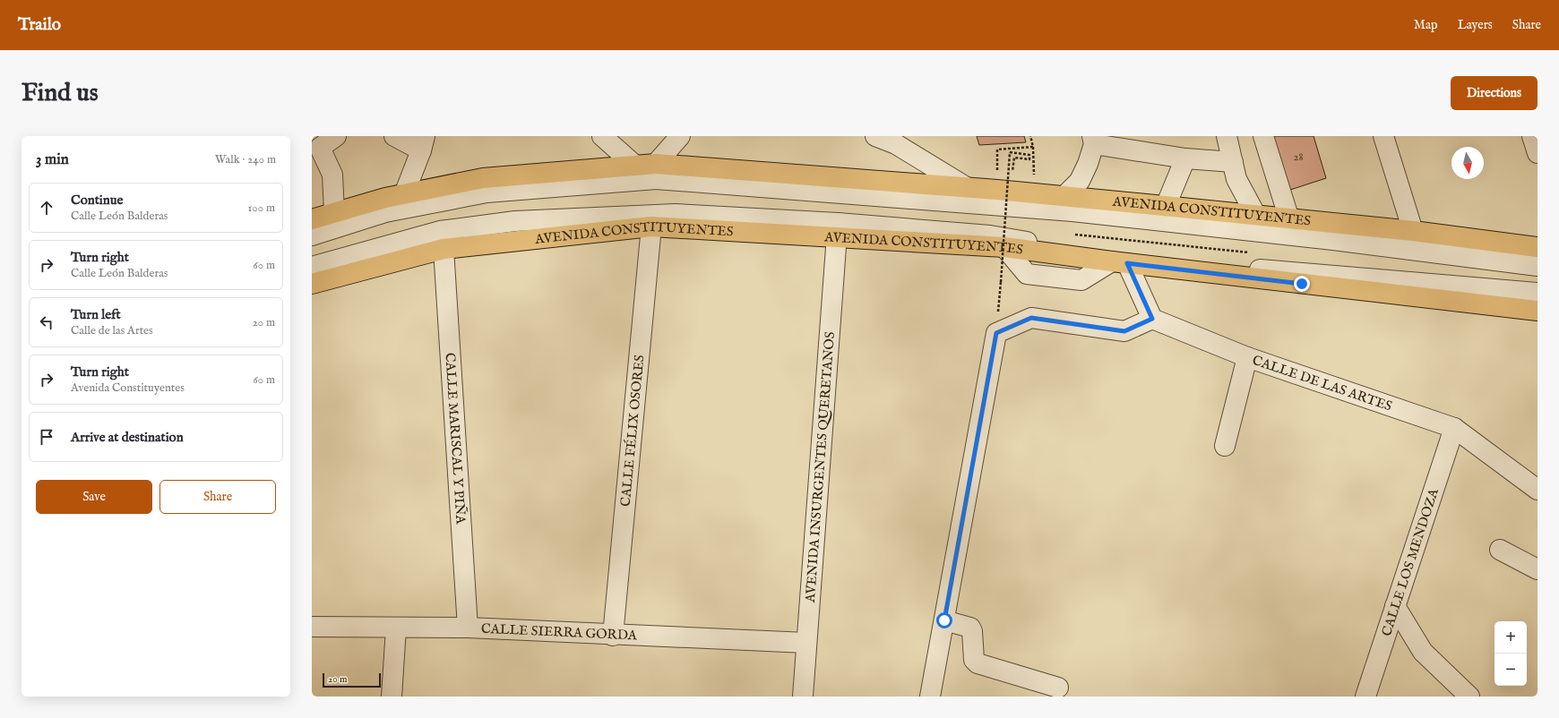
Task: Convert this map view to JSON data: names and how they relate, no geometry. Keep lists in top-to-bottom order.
{
  "streets": {
    "main road": ["AVENIDA CONSTITUYENTES"],
    "street": [
      "CALLE DE LAS ARTES",
      "CALLE FÉLIX OSORES",
      "CALLE MARISCAL Y PIÑA",
      "AVENIDA INSURGENTES QUERETANOS",
      "CALLE LOS MENDOZA",
      "CALLE SIERRA GORDA"
    ]
  },
  "crossings": [
    ["AVENIDA CONSTITUYENTES", "CALLE FÉLIX OSORES"],
    ["AVENIDA CONSTITUYENTES", "CALLE MARISCAL Y PIÑA"],
    ["AVENIDA CONSTITUYENTES", "AVENIDA INSURGENTES QUERETANOS"],
    ["CALLE DE LAS ARTES", "CALLE LOS MENDOZA"],
    ["CALLE FÉLIX OSORES", "CALLE SIERRA GORDA"],
    ["CALLE MARISCAL Y PIÑA", "CALLE SIERRA GORDA"],
    ["AVENIDA INSURGENTES QUERETANOS", "CALLE SIERRA GORDA"]
  ],
  "house_numbers": ["28"],
  "scale_bar": "20 m",
  "north": "bottom",
  "page": {
    "header": "Trailo",
    "nav": ["Map", "Layers", "Share"],
    "buttons": [
      "Directions",
      ["Save", "Share"]
    ],
    "title": "Find us",
    "heading": ["3 min", "Walk · 240 m"],
    "list": [
      ["Continue", "Calle León Balderas", "100 m"],
      ["Turn right", "Calle León Balderas", "60 m"],
      ["Turn left", "Calle de las Artes", "20 m"],
      ["Turn right", "Avenida Constituyentes", "60 m"],
      "Arrive at destination"
    ],
    "map_buttons": ["+", "−"],
    "scale": "20 m"
  }
}
